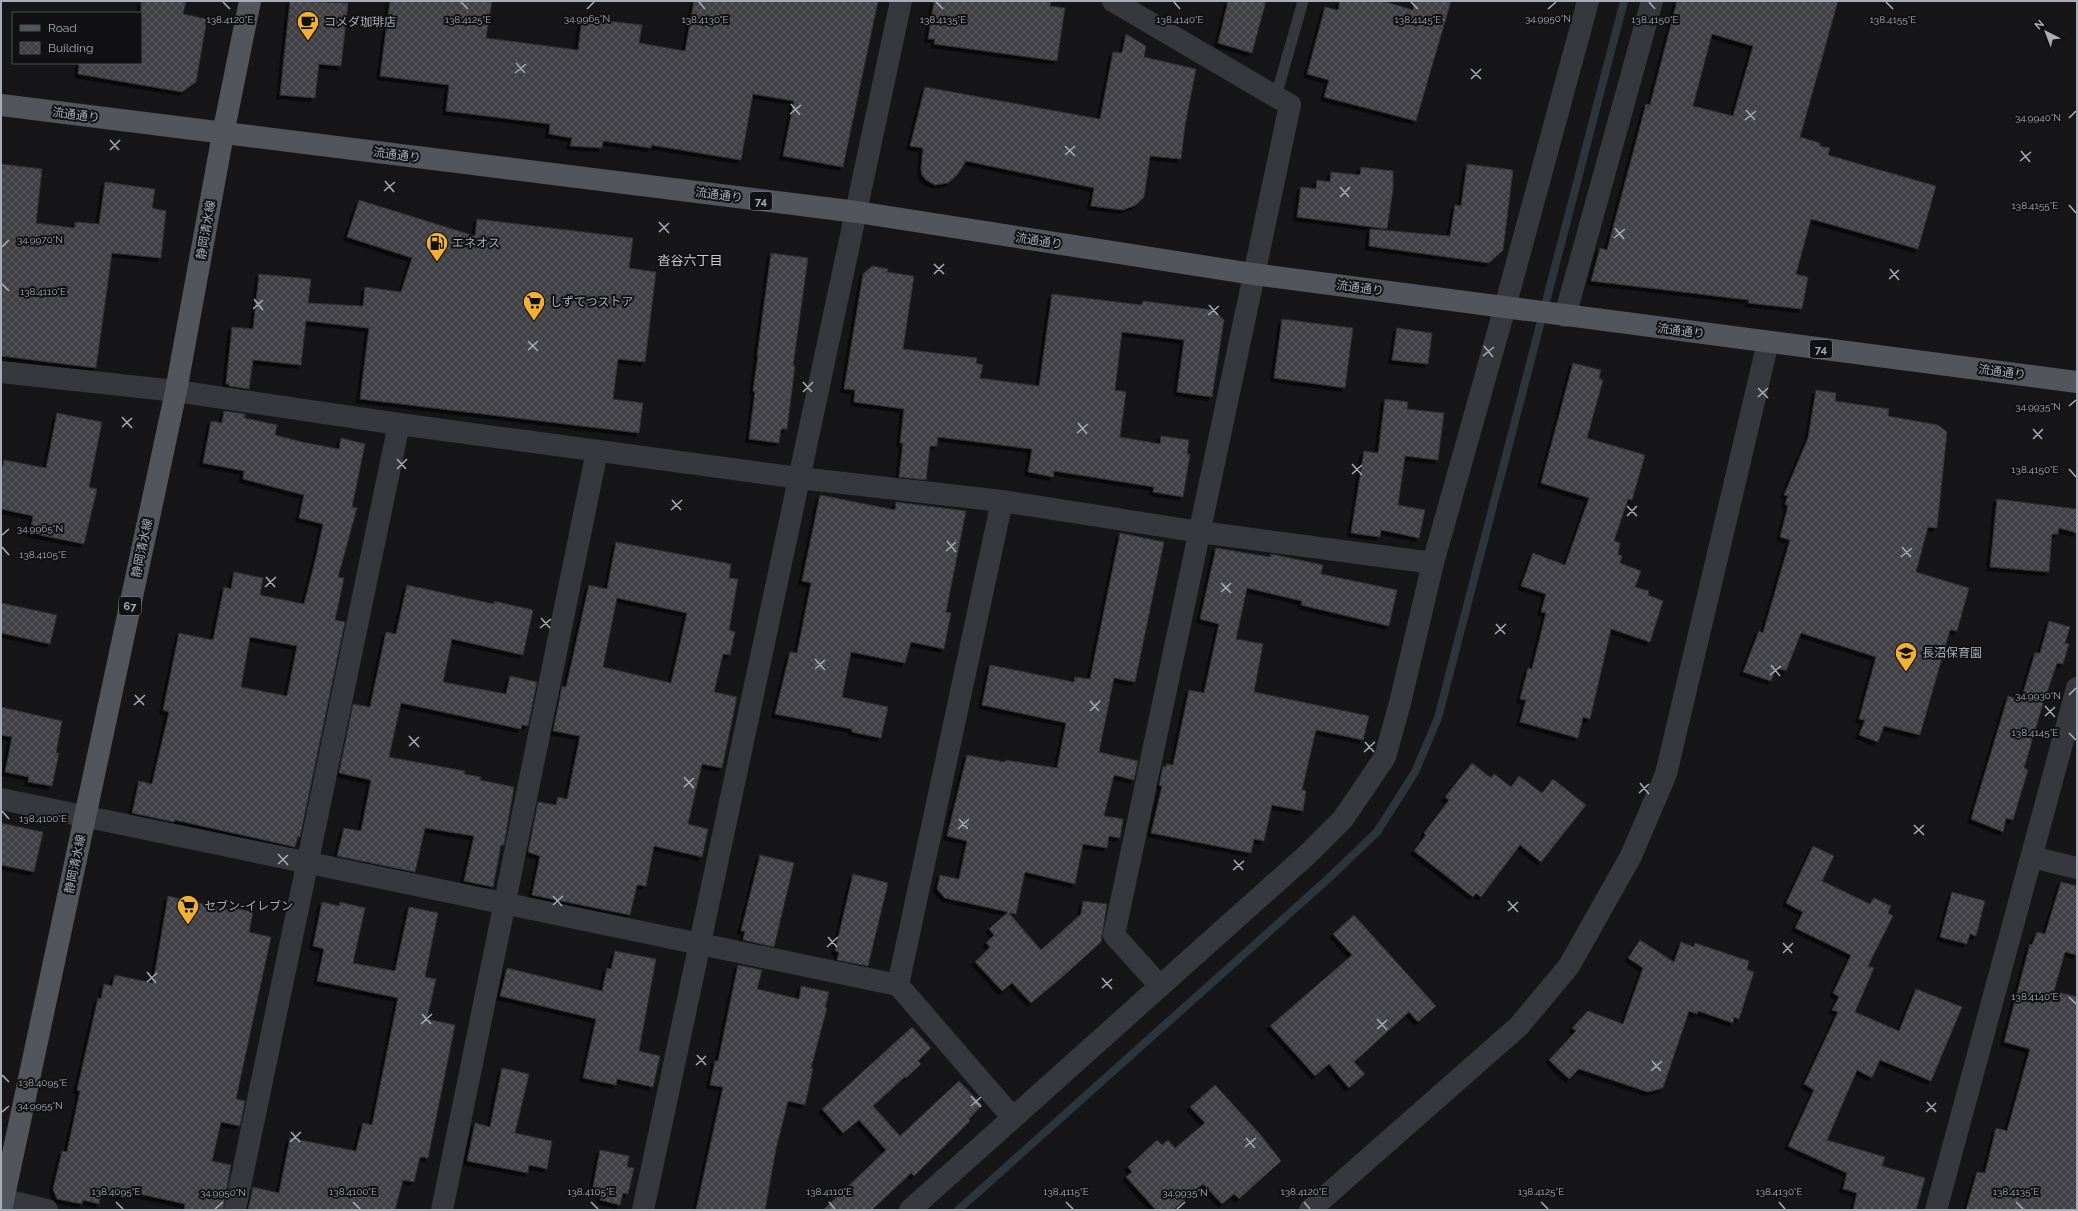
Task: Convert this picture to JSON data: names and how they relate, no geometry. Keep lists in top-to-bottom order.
{
  "streets": {
    "main road": [
      "流通通り",
      "74",
      "静岡清水線",
      "67"
    ]
  },
  "crossings": [
    ["流通通り", "静岡清水線"]
  ],
  "districts": ["沓谷六丁目"],
  "places": {
    "cafe": ["コメダ珈琲店"],
    "fuel station": ["エネオス"],
    "supermarket": ["しずてつストア", "セブン-イレブン"],
    "school or university": ["長沼保育園"]
  },
  "legend": ["Road", "Building"],
  "north": "top left",
  "coordinates": [
    "34.9965°N",
    "34.9950°N",
    "138.4135°E",
    "138.4140°E",
    "138.4145°E",
    "138.4120°E",
    "138.4125°E",
    "138.4130°E",
    "138.4150°E",
    "138.4155°E",
    "34.9940°N",
    "34.9970°N",
    "138.4110°E",
    "34.9935°N",
    "138.4105°E",
    "34.9930°N",
    "138.4100°E",
    "138.4095°E",
    "34.9955°N",
    "138.4115°E"
  ]
}
